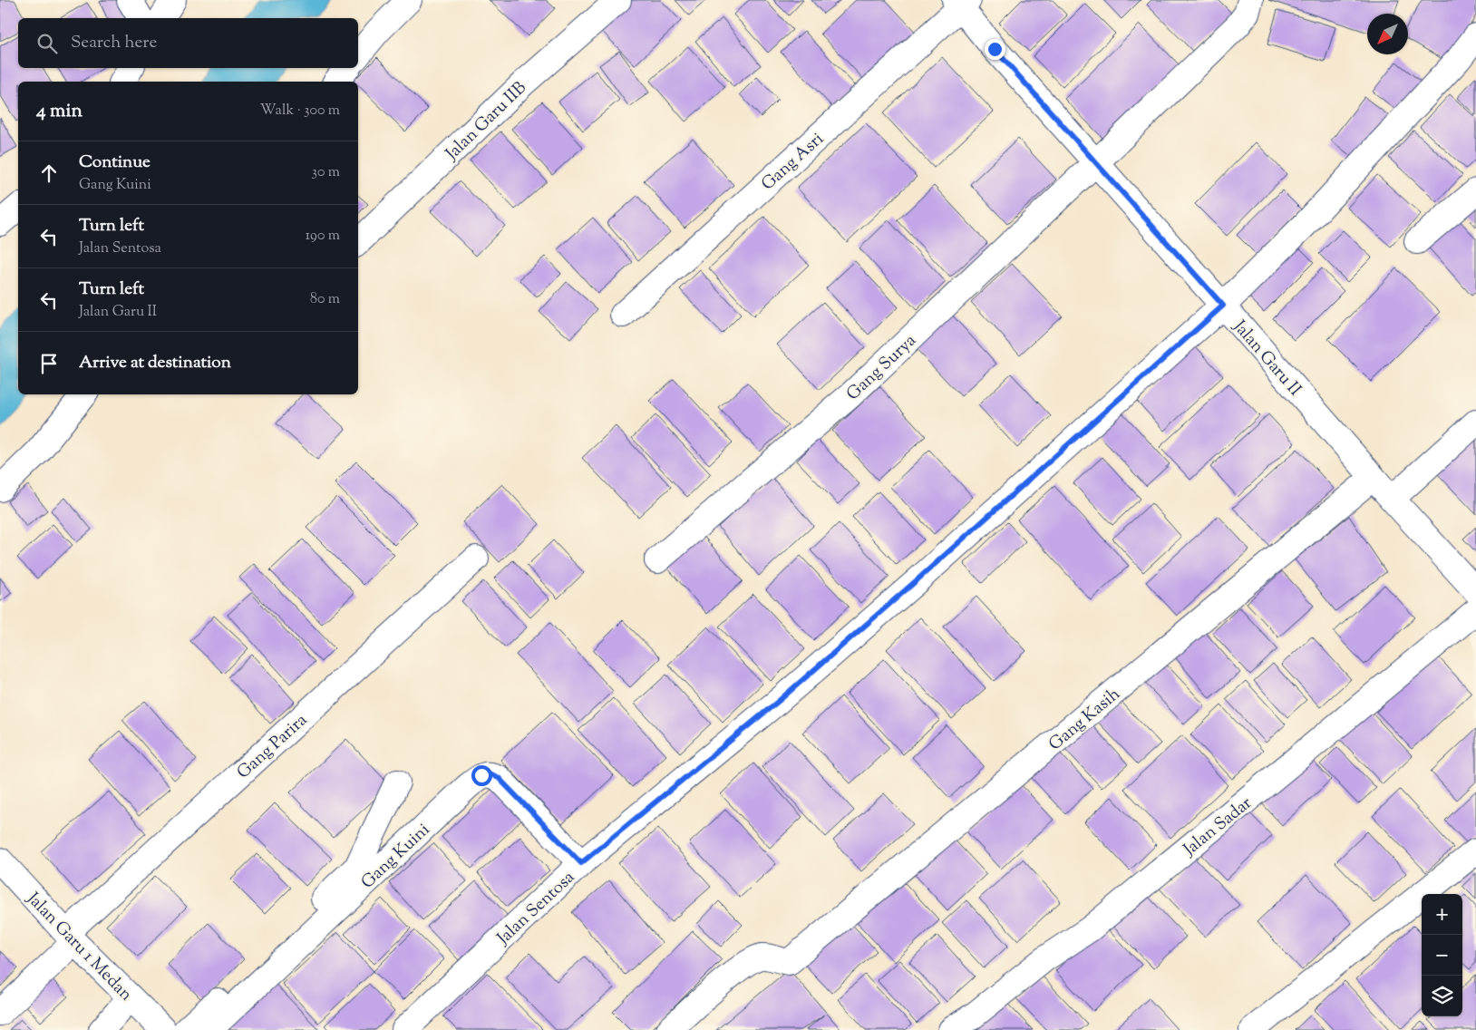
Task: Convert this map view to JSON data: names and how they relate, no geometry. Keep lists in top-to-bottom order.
{
  "streets": {
    "street": [
      "Jalan Garu IIB",
      "Gang Asri",
      "Jalan Garu II",
      "Gang Surya",
      "Gang Kasih",
      "Gang Parira",
      "Jalan Sadar",
      "Gang Kuini",
      "Jalan Sentosa",
      "Jalan Garu 1 Medan"
    ]
  },
  "crossings": [
    ["Gang Asri", "Jalan Garu II"],
    ["Jalan Garu II", "Gang Surya"],
    ["Jalan Garu II", "Gang Kasih"],
    ["Jalan Garu II", "Jalan Sentosa"],
    ["Gang Parira", "Jalan Garu 1 Medan"],
    ["Gang Kuini", "Jalan Sentosa"]
  ],
  "north": "bottom left",
  "page": {
    "search": "Search here",
    "heading": ["4 min", "Walk · 300 m"],
    "list": [
      ["Continue", "Gang Kuini", "30 m"],
      ["Turn left", "Jalan Sentosa", "190 m"],
      ["Turn left", "Jalan Garu II", "80 m"],
      "Arrive at destination"
    ],
    "map_buttons": ["+", "−"]
  }
}
